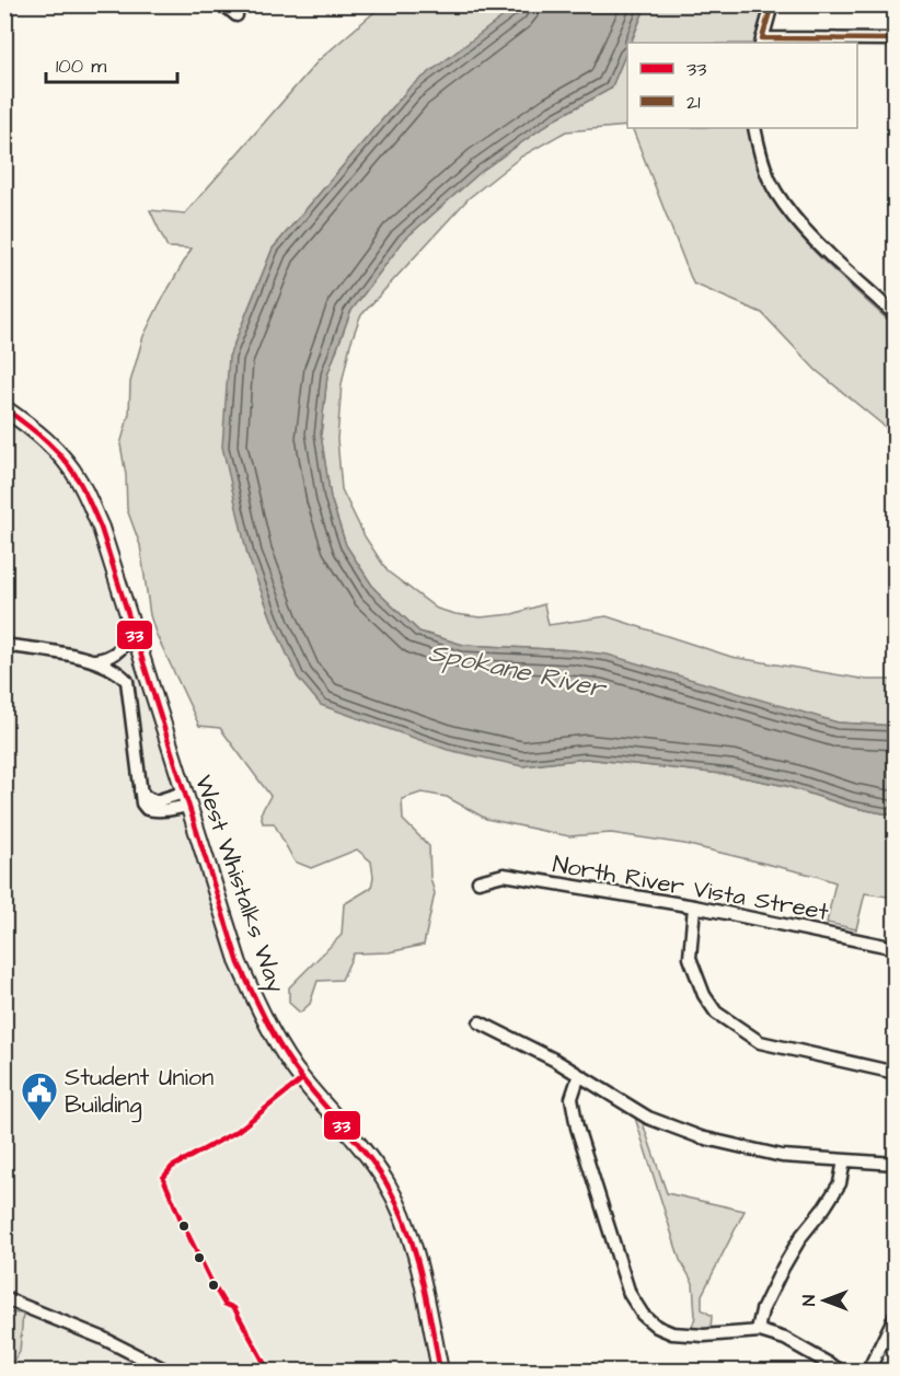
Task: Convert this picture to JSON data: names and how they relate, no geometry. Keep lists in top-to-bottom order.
{
  "streets": {
    "main road": ["West Whistalks Way"],
    "street": ["North River Vista Street"]
  },
  "water": ["Spokane River"],
  "places": {
    "public building": ["Student Union Building"]
  },
  "lines": ["transit line 21", "transit line 33"],
  "legend": ["33", "21"],
  "scale_bar": "100 m",
  "north": "left"
}
